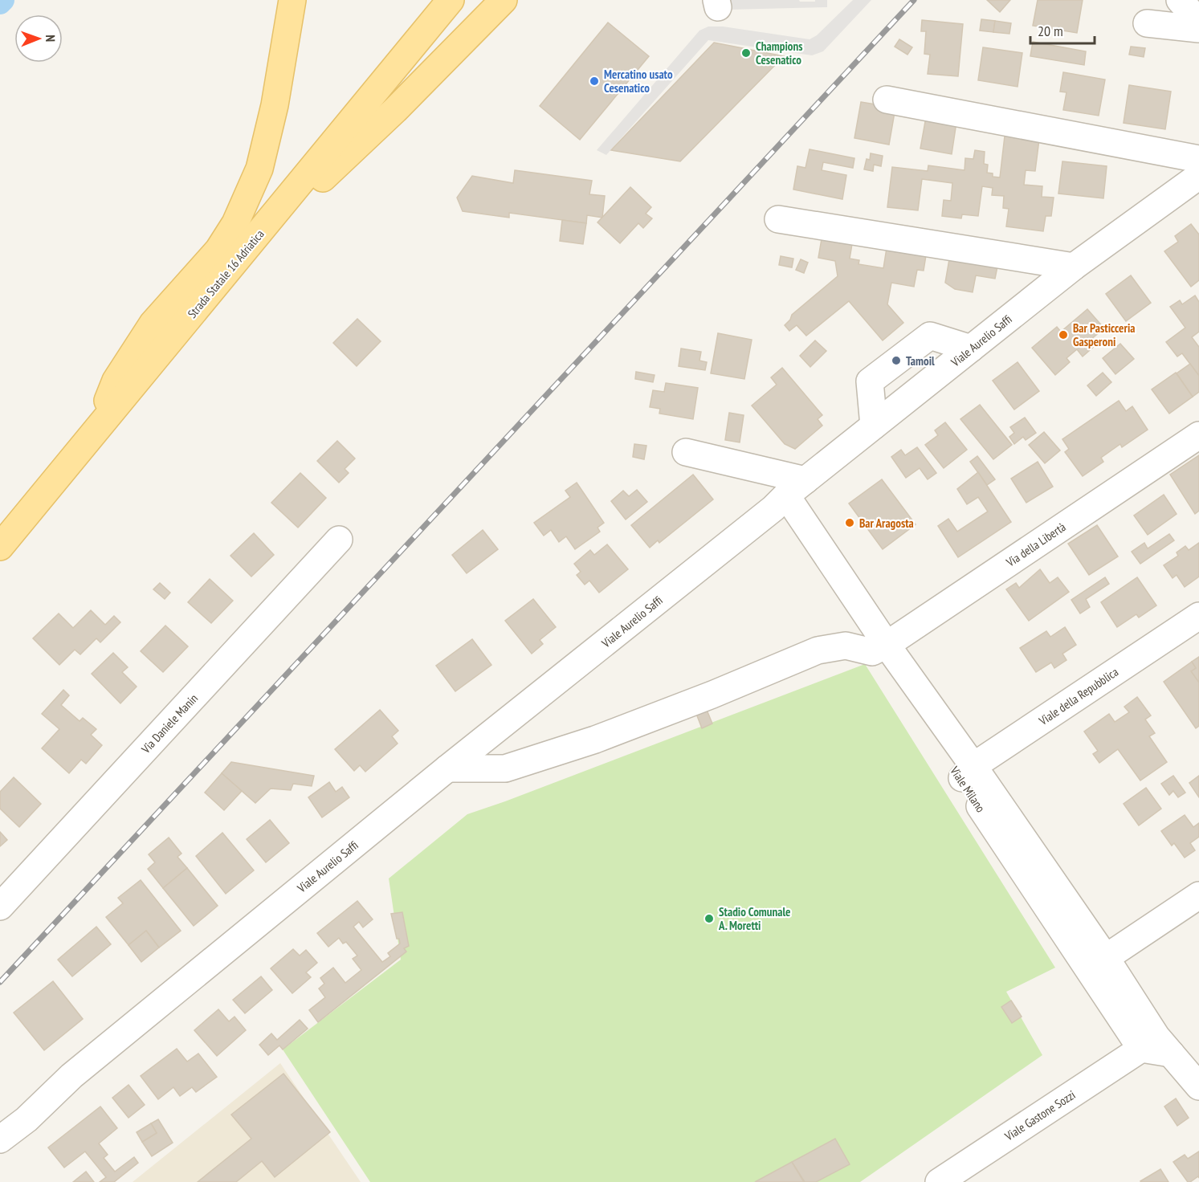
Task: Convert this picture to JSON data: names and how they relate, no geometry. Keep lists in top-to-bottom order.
{
  "streets": {
    "main road": ["Strada Statale 16 Adriatica"],
    "street": [
      "Viale Aurelio Saffi",
      "Via della Libertà",
      "Viale della Repubblica",
      "Via Daniele Manin",
      "Viale Milano",
      "Viale Gastone Sozzi"
    ]
  },
  "crossings": [
    ["Viale Aurelio Saffi", "Viale Milano"],
    ["Via della Libertà", "Viale Milano"],
    ["Viale della Repubblica", "Viale Milano"],
    ["Viale Milano", "Viale Gastone Sozzi"]
  ],
  "places": [
    "Champions Cesenatico",
    "Mercatino usato Cesenatico",
    "Bar Pasticceria Gasperoni",
    "Tamoil",
    "Bar Aragosta",
    "Stadio Comunale A. Moretti"
  ],
  "scale_bar": "20 m",
  "north": "right"
}
